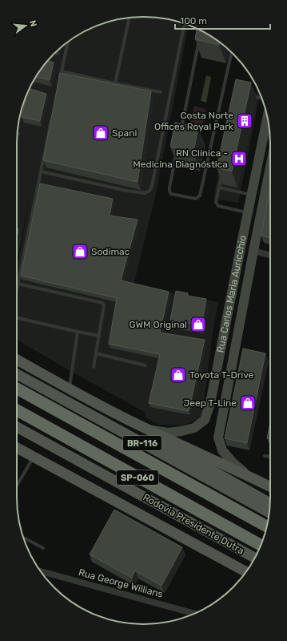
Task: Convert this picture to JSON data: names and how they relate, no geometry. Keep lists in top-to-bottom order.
{
  "streets": {
    "highway": ["SP-060", "Rodovia Presidente Dutra"],
    "main road": ["Rua Carlos Maria Auricchio", "BR-116"],
    "street": ["Rua George Willians"]
  },
  "places": {
    "building": ["Costa Norte Offices Royal Park"],
    "shop": [
      "Spani",
      "Sodimac",
      "GWM Original",
      "Toyota T-Drive",
      "Jeep T-Line"
    ],
    "hospital": ["RN Clínica - Medicina Diagnóstica"]
  },
  "scale_bar": "100 m",
  "north": "right"
}
